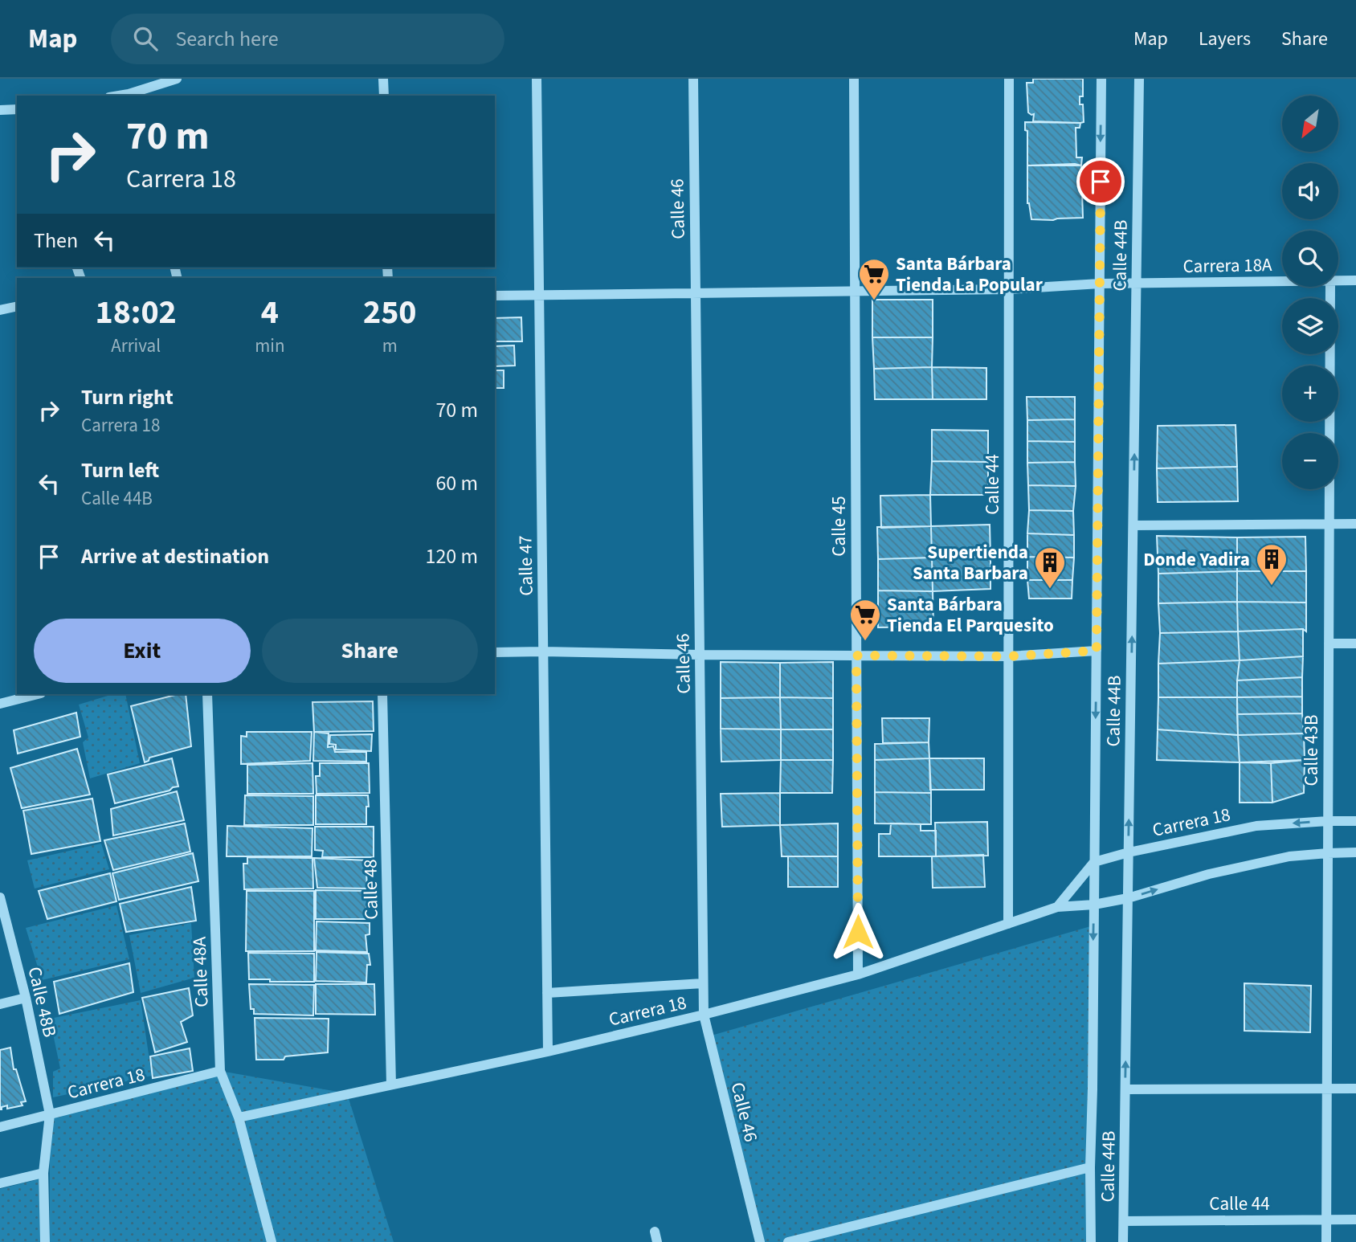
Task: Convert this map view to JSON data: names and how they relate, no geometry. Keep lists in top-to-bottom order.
{
  "streets": {
    "street": [
      "Calle 46",
      "Calle 44B",
      "Carrera 18A",
      "Calle 44",
      "Calle 45",
      "Calle 47",
      "Calle 43B",
      "Carrera 18",
      "Calle 48",
      "Calle 48A",
      "Calle 48B"
    ]
  },
  "crossings": [
    ["Calle 46", "Carrera 18A"],
    ["Calle 46", "Carrera 18"],
    ["Calle 44B", "Carrera 18A"],
    ["Calle 44B", "Calle 44"],
    ["Calle 44B", "Carrera 18"],
    ["Carrera 18A", "Calle 44"],
    ["Carrera 18A", "Calle 45"],
    ["Carrera 18A", "Calle 47"],
    ["Calle 44", "Calle 43B"],
    ["Calle 44", "Carrera 18"],
    ["Calle 45", "Carrera 18"],
    ["Calle 47", "Carrera 18"],
    ["Calle 43B", "Carrera 18"],
    ["Carrera 18", "Calle 48"],
    ["Carrera 18", "Calle 48A"],
    ["Carrera 18", "Calle 48B"]
  ],
  "places": {
    "supermarket": ["Santa Bárbara Tienda La Popular", "Santa Bárbara Tienda El Parquesito"],
    "building": ["Donde Yadira", "Supertienda Santa Barbara"]
  },
  "north": "bottom left",
  "page": {
    "header": "Map",
    "search": "Search here",
    "nav": ["Map", "Layers", "Share"],
    "map_buttons": ["+", "−"],
    "turn": ["70 m", "Carrera 18"],
    "then": "Then",
    "eta": [
      "18:02",
      "Arrival",
      "4",
      "min",
      "250",
      "m"
    ],
    "list": [
      {
        "name": "Turn right",
        "note": "Carrera 18",
        "value": "70 m"
      },
      {
        "name": "Turn left",
        "note": "Calle 44B",
        "value": "60 m"
      },
      {
        "name": "Arrive at destination",
        "value": "120 m"
      }
    ],
    "buttons": ["Exit", "Share"]
  }
}
